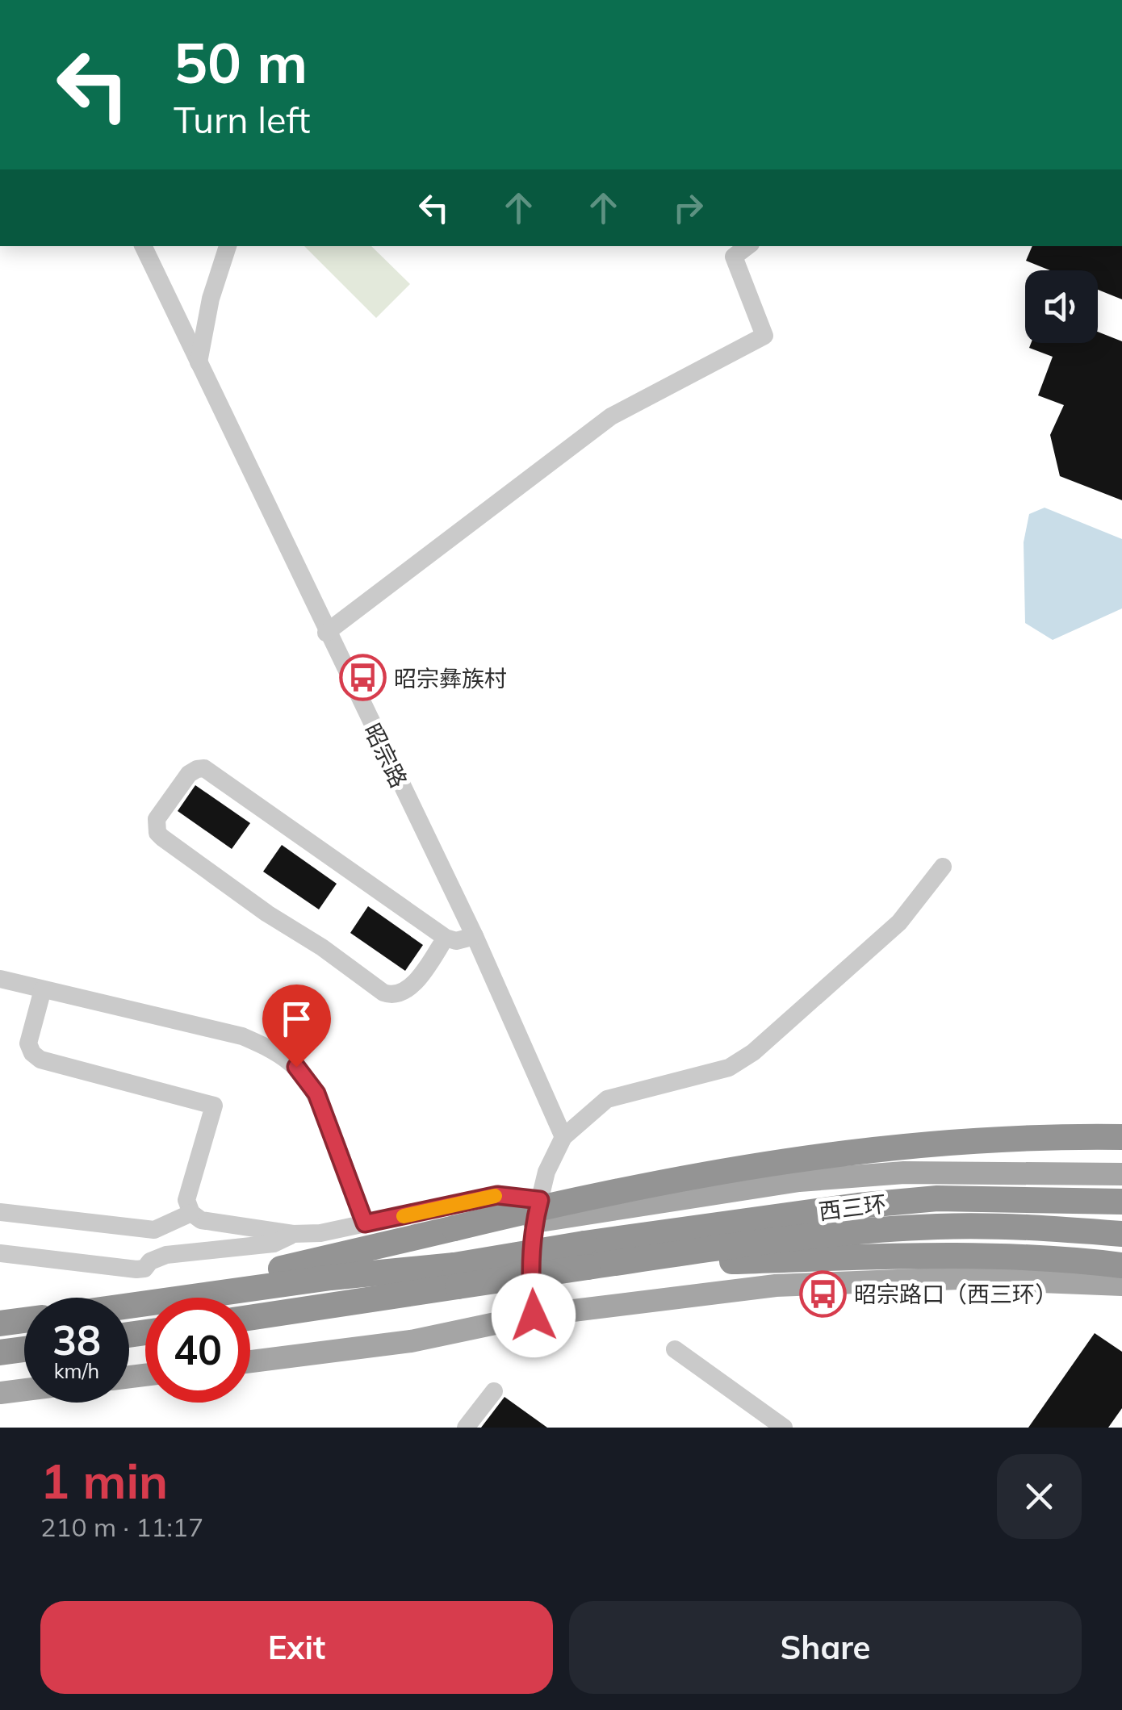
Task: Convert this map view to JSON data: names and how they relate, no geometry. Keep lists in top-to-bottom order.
{
  "streets": {
    "highway": ["西三环"],
    "street": ["昭宗路"]
  },
  "places": {
    "bus stop": ["昭宗彝族村", "昭宗路口（西三环）"]
  },
  "page": {
    "turn": ["50 m", "Turn left"],
    "speed": "38 km/h",
    "limit": "40",
    "heading": ["1 min", "210 m · 11:17"],
    "buttons": ["Exit", "Share"]
  }
}
